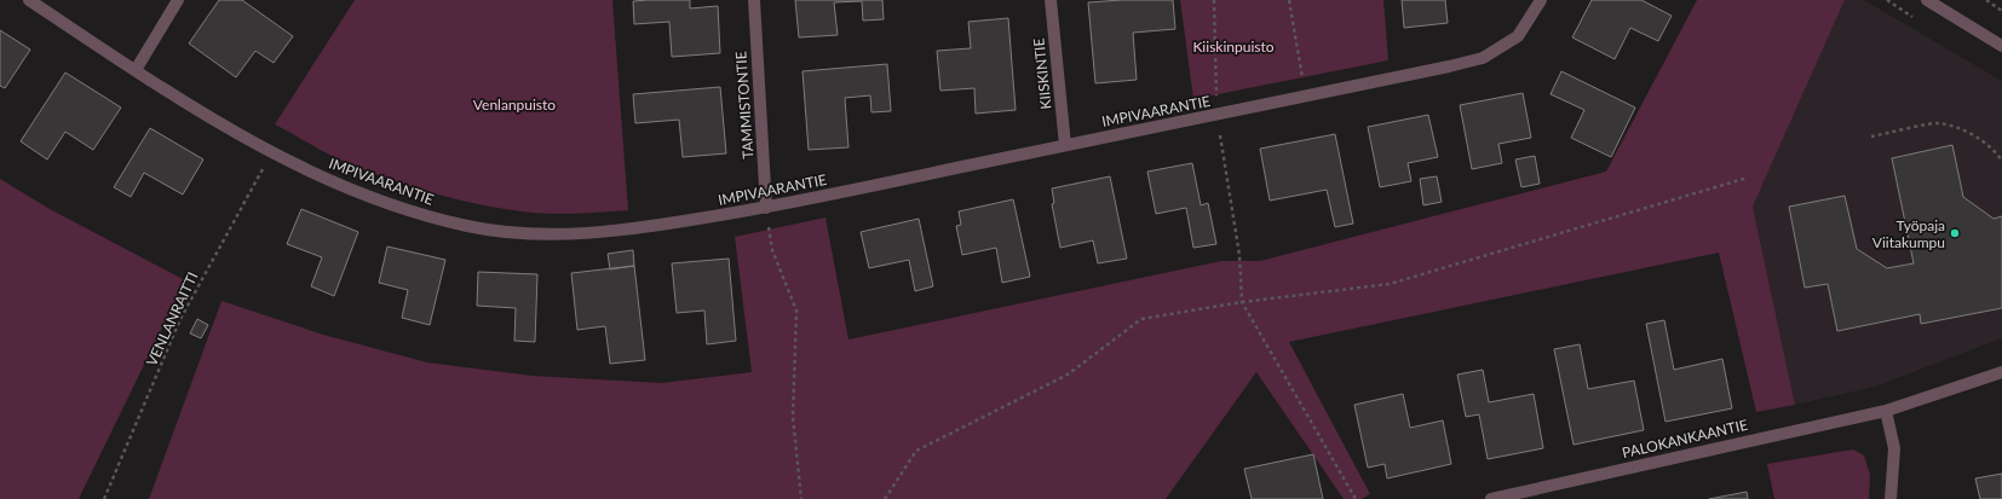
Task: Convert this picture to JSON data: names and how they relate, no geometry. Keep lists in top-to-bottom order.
{
  "streets": {
    "street": [
      "KIISKINTIE",
      "TAMMISTONTIE",
      "IMPIVAARANTIE",
      "PALOKANKAANTIE"
    ],
    "path": ["VENLANRAITTI"]
  },
  "crossings": [
    ["KIISKINTIE", "IMPIVAARANTIE"],
    ["TAMMISTONTIE", "IMPIVAARANTIE"],
    ["IMPIVAARANTIE", "VENLANRAITTI"]
  ],
  "parks": ["Kiiskinpuisto", "Venlanpuisto"],
  "places": ["Työpaja Viitakumpu"]
}
